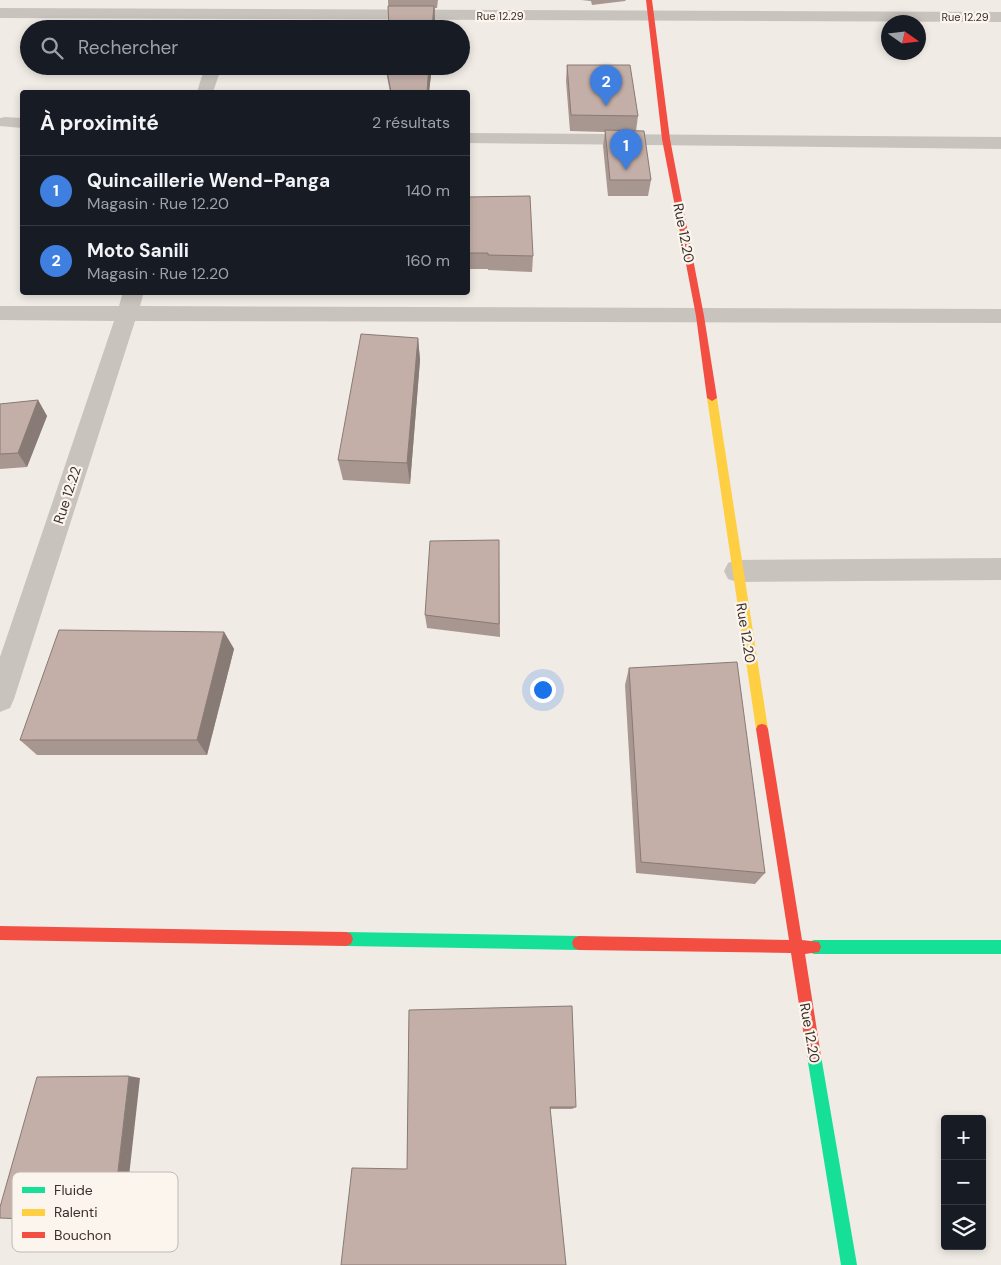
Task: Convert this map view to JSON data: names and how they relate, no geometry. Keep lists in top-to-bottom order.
{
  "streets": {
    "street": ["Rue 12.29", "Rue 12.20", "Rue 12.22"]
  },
  "crossings": [
    ["Rue 12.29", "Rue 12.20"]
  ],
  "legend": ["Fluide", "Ralenti", "Bouchon"],
  "north": "right",
  "page": {
    "search": "Rechercher",
    "pins": ["2", "1"],
    "heading": ["À proximité", "2 résultats"],
    "list": [
      {
        "mark": "1",
        "name": "Quincaillerie Wend-Panga",
        "note": "Magasin · Rue 12.20",
        "value": "140 m"
      },
      {
        "mark": "2",
        "name": "Moto Sanili",
        "note": "Magasin · Rue 12.20",
        "value": "160 m"
      }
    ],
    "map_buttons": ["+", "−"]
  }
}
